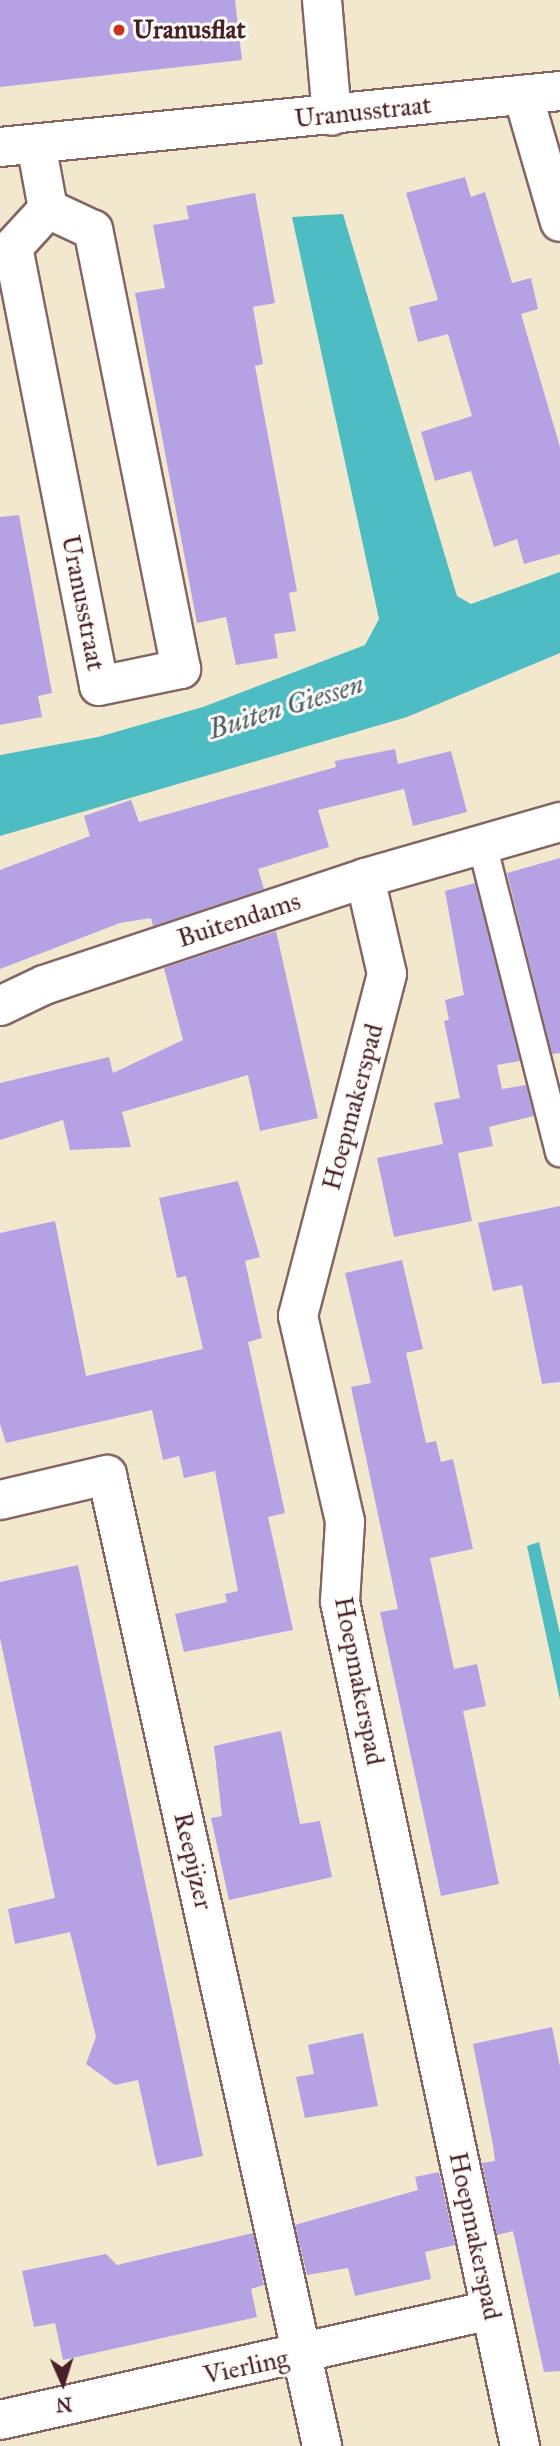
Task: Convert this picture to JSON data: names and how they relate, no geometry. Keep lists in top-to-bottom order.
{
  "streets": {
    "street": [
      "Uranusstraat",
      "Buitendams",
      "Hoepmakerspad",
      "Reepijzer",
      "Vierling"
    ]
  },
  "crossings": [
    ["Buitendams", "Hoepmakerspad"],
    ["Hoepmakerspad", "Vierling"],
    ["Reepijzer", "Vierling"]
  ],
  "water": ["Buiten Giessen"],
  "places": ["Uranusflat"],
  "north": "bottom"
}
